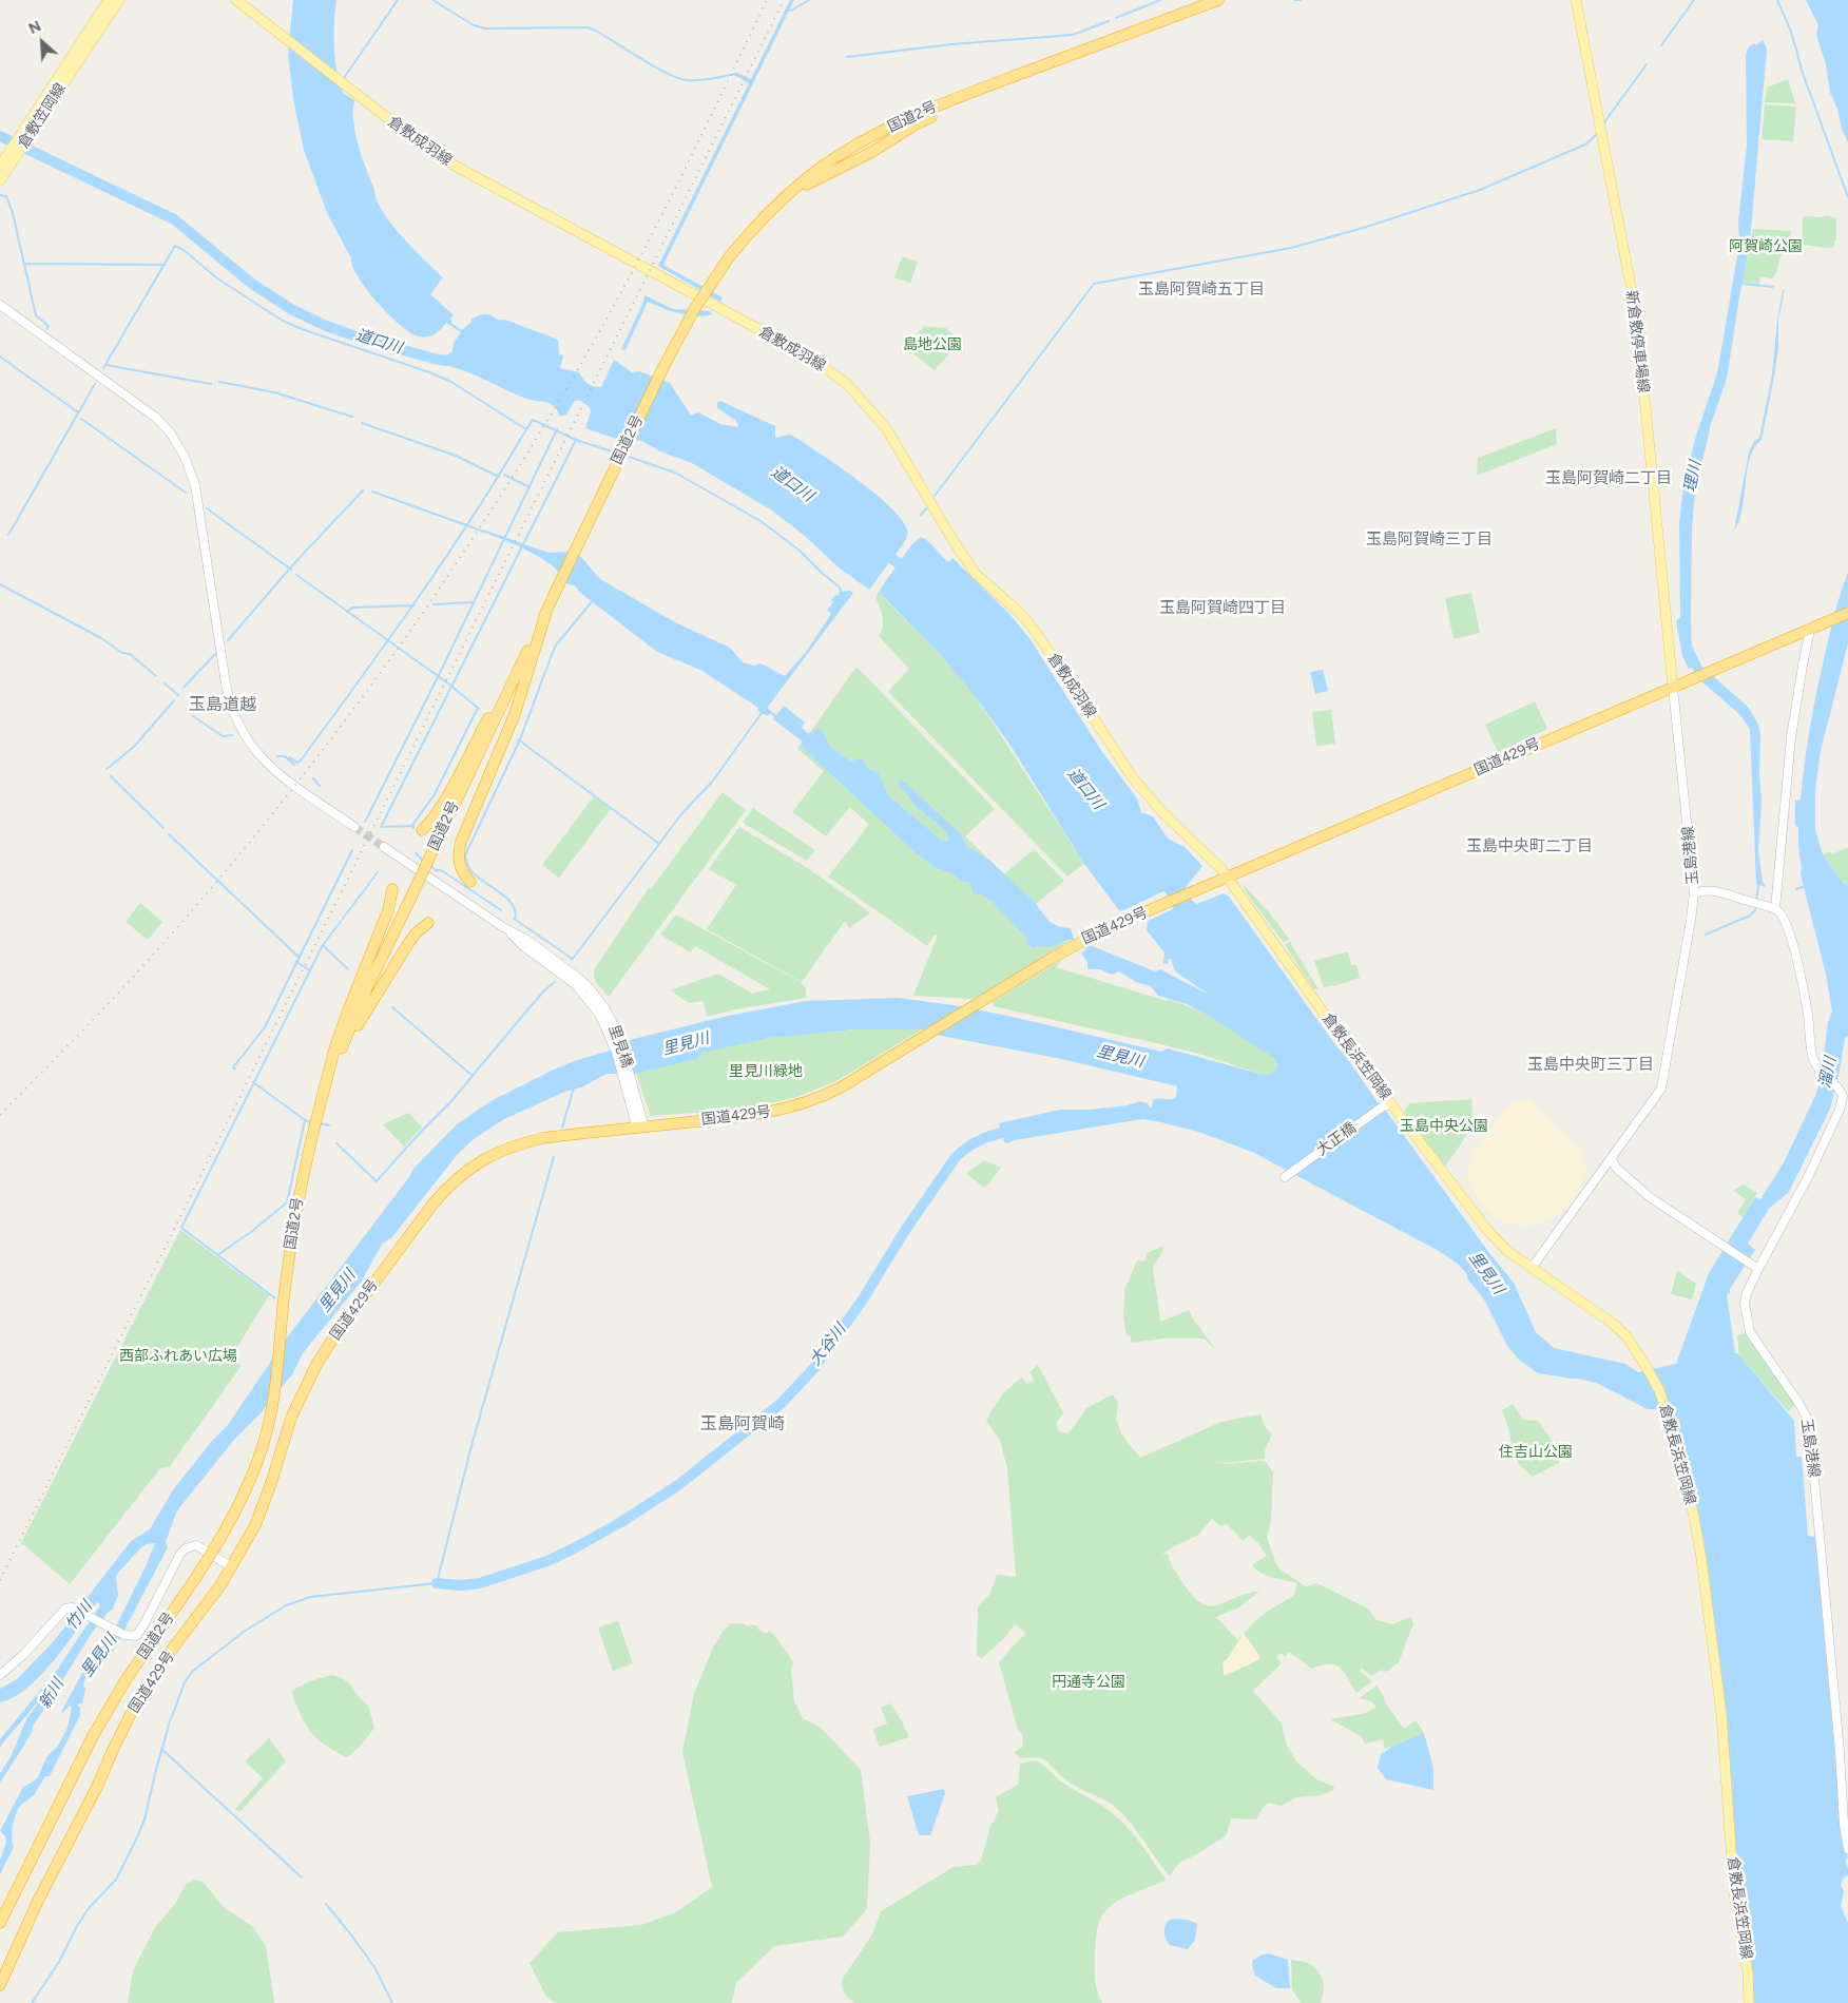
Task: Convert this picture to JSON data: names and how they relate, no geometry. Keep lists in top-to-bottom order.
{
  "streets": {
    "highway": ["国道2号", "国道429号"],
    "main road": [
      "倉敷笠岡線",
      "倉敷成羽線",
      "新倉敷停車場線",
      "倉敷長浜笠岡線"
    ],
    "street": ["玉島港線", "里見橋", "大正橋"]
  },
  "crossings": [
    ["倉敷成羽線", "国道429号"],
    ["倉敷成羽線", "倉敷長浜笠岡線"],
    ["新倉敷停車場線", "国道429号"],
    ["新倉敷停車場線", "玉島港線"],
    ["国道429号", "玉島港線"],
    ["国道429号", "里見橋"],
    ["国道429号", "倉敷長浜笠岡線"],
    ["倉敷長浜笠岡線", "大正橋"]
  ],
  "districts": [
    "玉島阿賀崎五丁目",
    "玉島阿賀崎二丁目",
    "玉島阿賀崎三丁目",
    "玉島阿賀崎四丁目",
    "玉島道越",
    "玉島中央町二丁目",
    "玉島中央町三丁目",
    "玉島阿賀崎"
  ],
  "water": [
    "道口川",
    "理川",
    "里見川",
    "溜川",
    "大谷川",
    "竹川",
    "新川"
  ],
  "parks": [
    "阿賀崎公園",
    "島地公園",
    "里見川緑地",
    "玉島中央公園",
    "西部ふれあい広場",
    "住吉山公園",
    "円通寺公園"
  ],
  "north": "top left"
}
